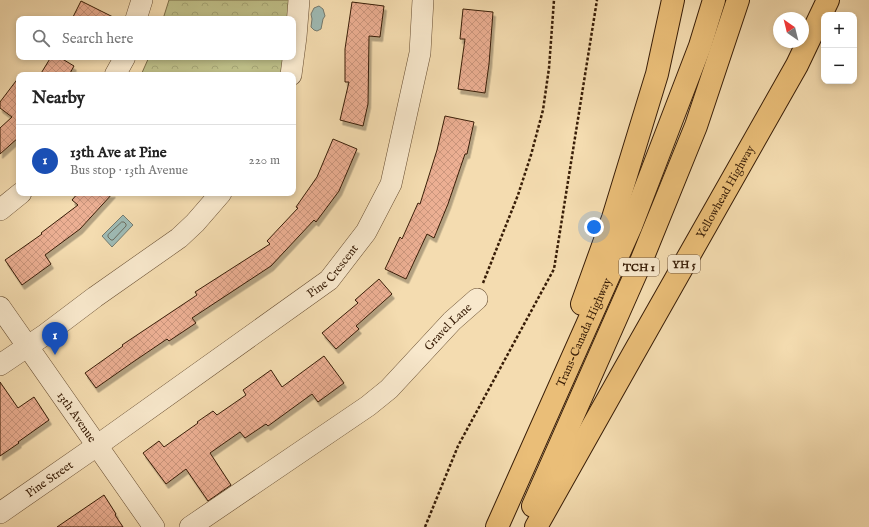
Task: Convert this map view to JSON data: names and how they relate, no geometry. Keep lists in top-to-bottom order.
{
  "streets": {
    "highway": [
      "Yellowhead Highway",
      "YH 5",
      "TCH 1",
      "Trans-Canada Highway"
    ],
    "street": [
      "Pine Crescent",
      "Gravel Lane",
      "13th Avenue",
      "Pine Street"
    ]
  },
  "crossings": [
    ["Pine Crescent", "13th Avenue"],
    ["Pine Crescent", "Pine Street"],
    ["13th Avenue", "Pine Street"]
  ],
  "north": "top left",
  "page": {
    "map_buttons": ["+", "−"],
    "search": "Search here",
    "heading": "Nearby",
    "list": [
      {
        "mark": "1",
        "name": "13th Ave at Pine",
        "note": "Bus stop · 13th Avenue",
        "value": "220 m"
      }
    ],
    "pins": "1"
  }
}
